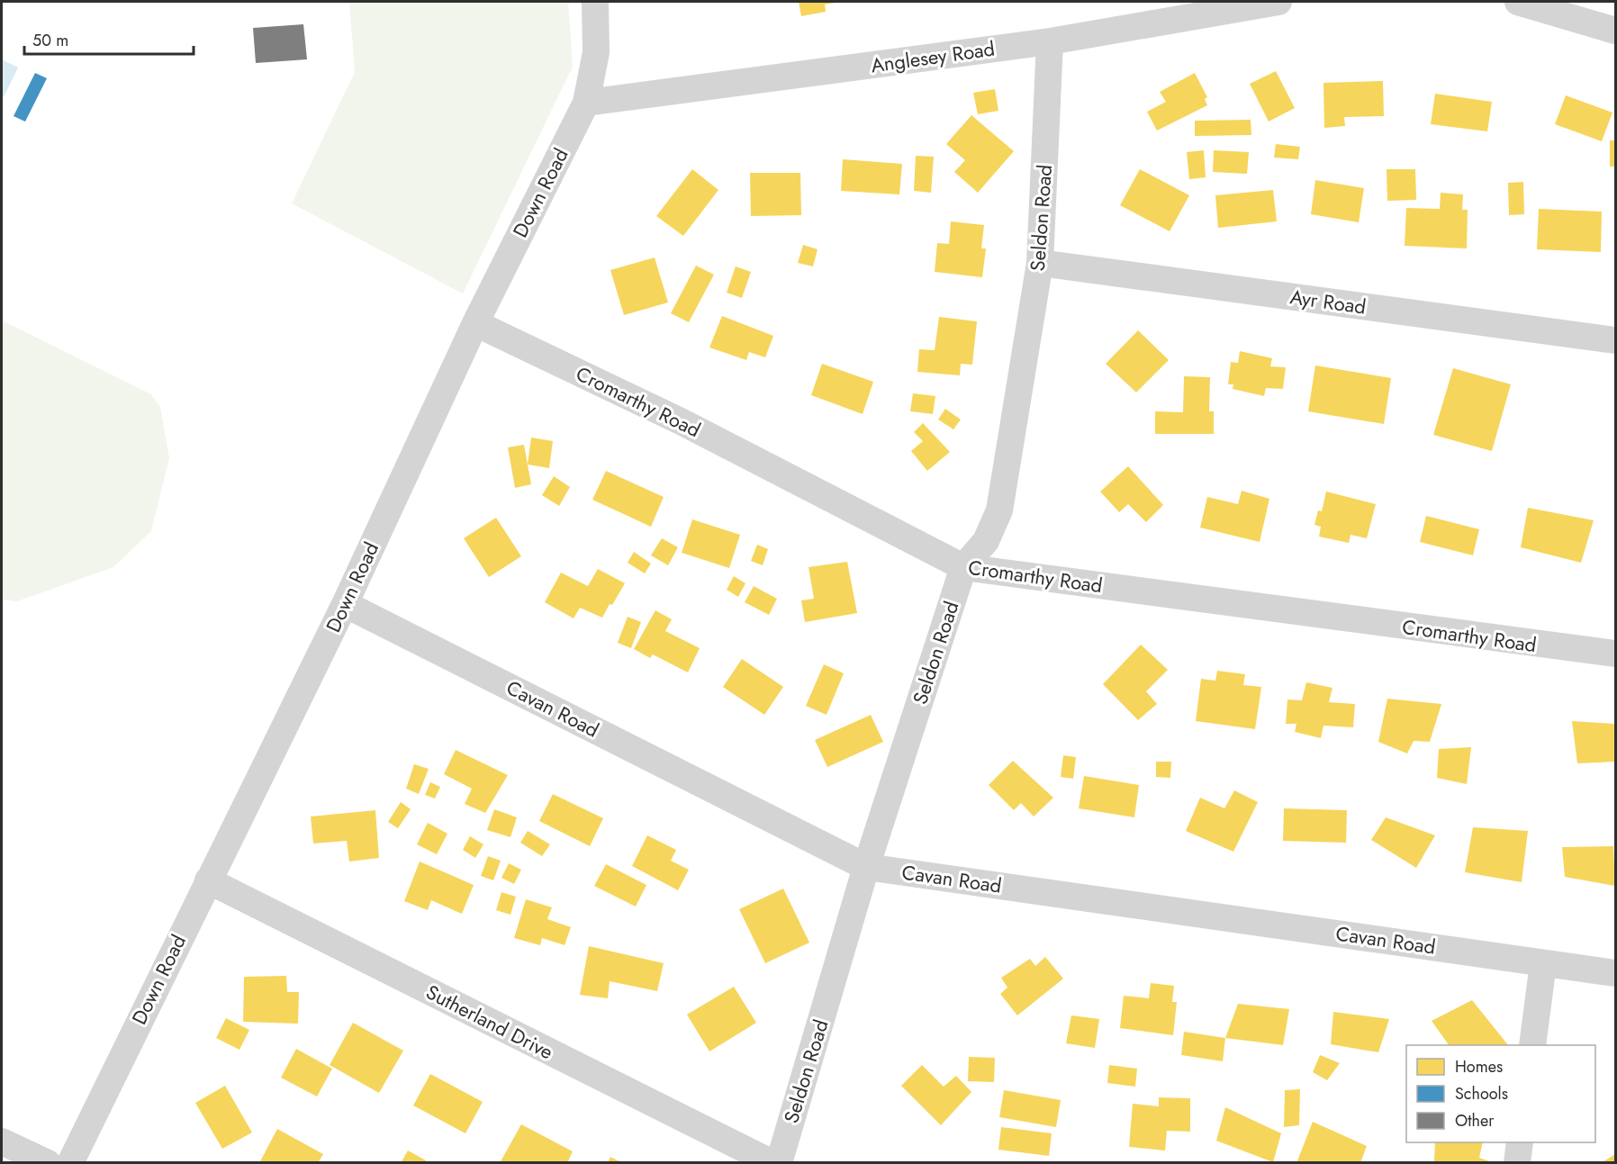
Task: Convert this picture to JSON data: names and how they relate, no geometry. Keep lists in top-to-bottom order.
{
  "streets": {
    "street": [
      "Anglesey Road",
      "Down Road",
      "Seldon Road",
      "Ayr Road",
      "Cromarthy Road",
      "Cavan Road",
      "Sutherland Drive"
    ]
  },
  "crossings": [
    ["Anglesey Road", "Down Road"],
    ["Anglesey Road", "Seldon Road"],
    ["Down Road", "Cromarthy Road"],
    ["Down Road", "Cavan Road"],
    ["Down Road", "Sutherland Drive"],
    ["Seldon Road", "Ayr Road"],
    ["Seldon Road", "Cromarthy Road"],
    ["Seldon Road", "Cavan Road"]
  ],
  "legend": ["Homes", "Schools", "Other"],
  "scale_bar": "50 m"
}
